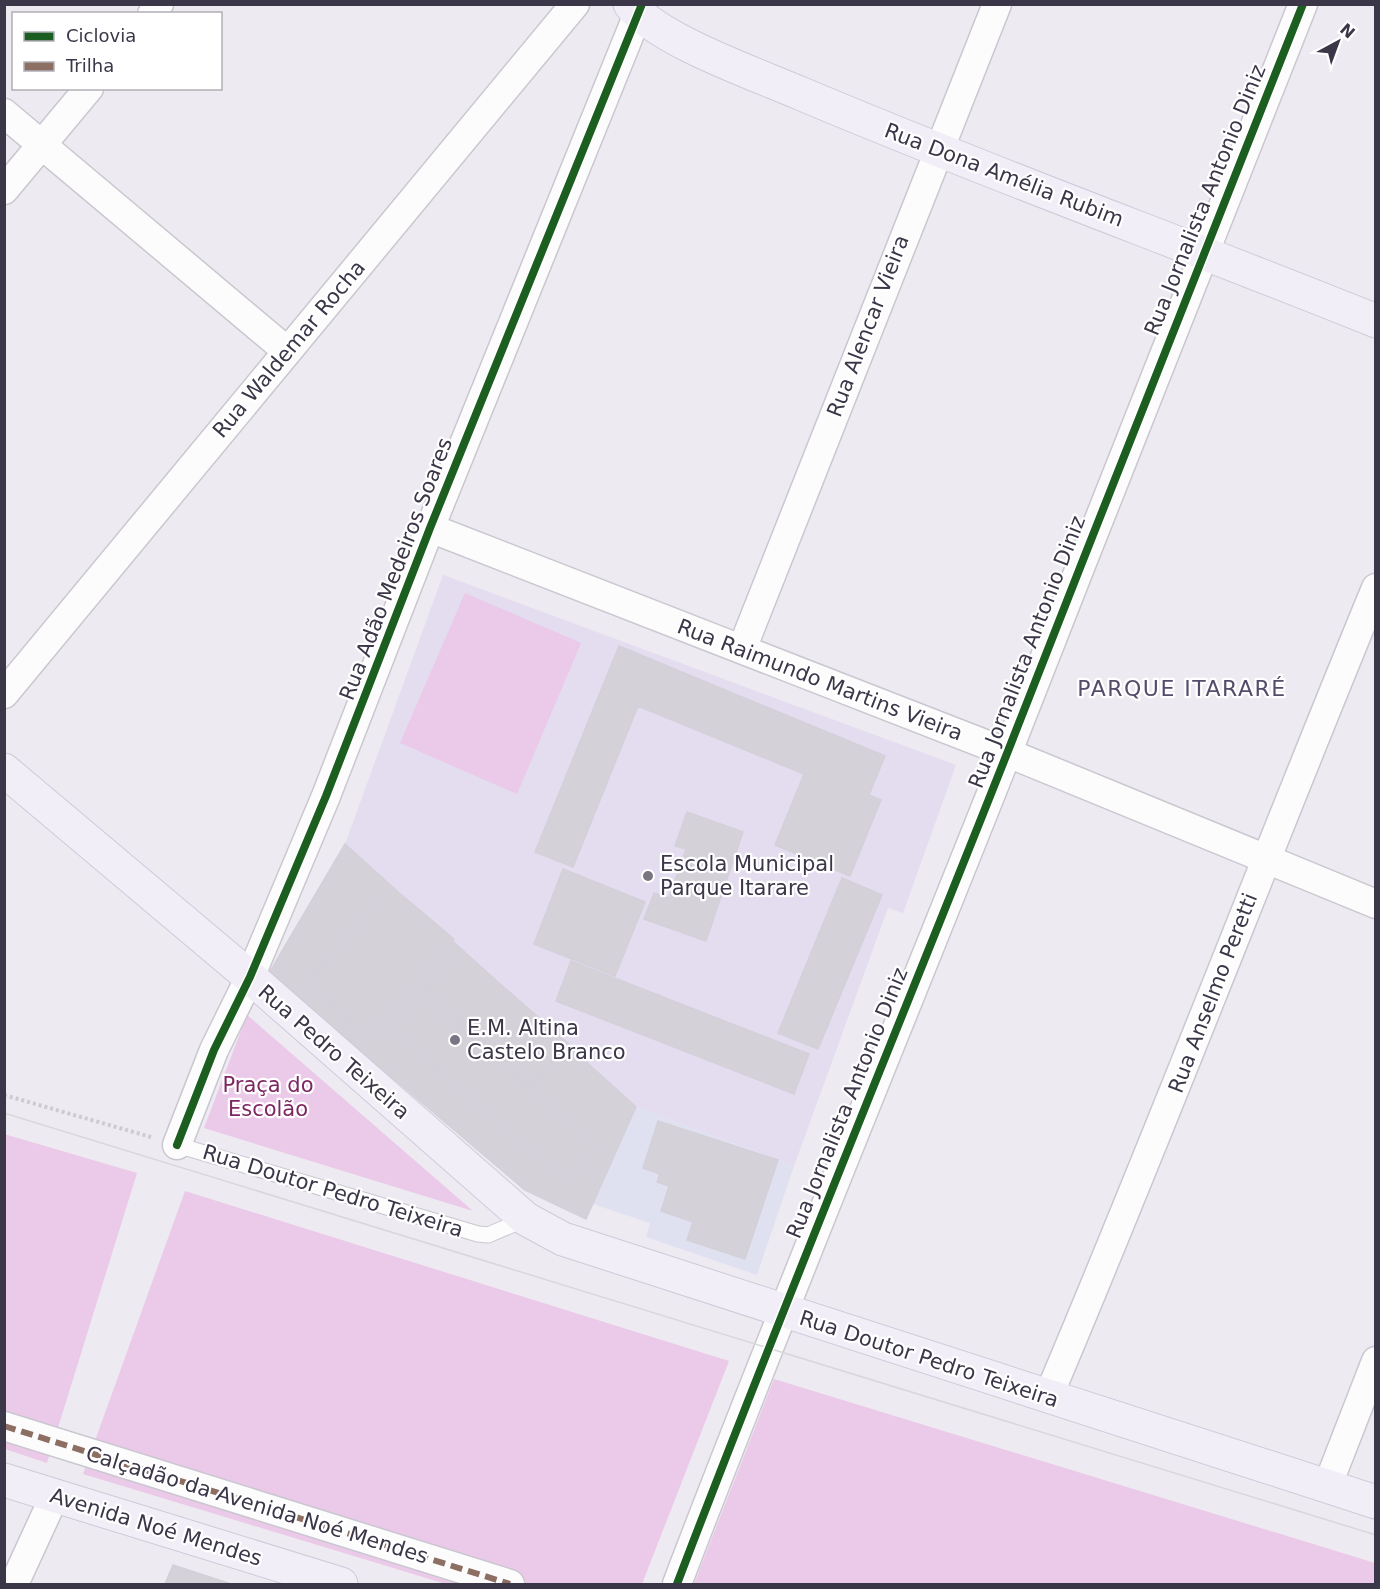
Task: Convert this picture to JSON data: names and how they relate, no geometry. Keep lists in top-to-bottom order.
{
  "streets": {
    "main road": [
      "Rua Dona Amélia Rubim",
      "Rua Pedro Teixeira",
      "Rua Doutor Pedro Teixeira",
      "Avenida Noé Mendes"
    ],
    "street": [
      "Rua Jornalista Antonio Diniz",
      "Rua Alencar Vieira",
      "Rua Waldemar Rocha",
      "Rua Adão Medeiros Soares",
      "Rua Raimundo Martins Vieira",
      "Rua Anselmo Peretti",
      "Calçadão da Avenida Noé Mendes"
    ]
  },
  "crossings": [
    ["Rua Dona Amélia Rubim", "Rua Jornalista Antonio Diniz"],
    ["Rua Dona Amélia Rubim", "Rua Alencar Vieira"],
    ["Rua Dona Amélia Rubim", "Rua Adão Medeiros Soares"],
    ["Rua Jornalista Antonio Diniz", "Rua Raimundo Martins Vieira"],
    ["Rua Jornalista Antonio Diniz", "Rua Doutor Pedro Teixeira"],
    ["Rua Alencar Vieira", "Rua Raimundo Martins Vieira"],
    ["Rua Adão Medeiros Soares", "Rua Raimundo Martins Vieira"],
    ["Rua Adão Medeiros Soares", "Rua Pedro Teixeira"],
    ["Rua Adão Medeiros Soares", "Rua Doutor Pedro Teixeira"],
    ["Rua Raimundo Martins Vieira", "Rua Anselmo Peretti"],
    ["Rua Anselmo Peretti", "Rua Doutor Pedro Teixeira"],
    ["Rua Pedro Teixeira", "Rua Doutor Pedro Teixeira"]
  ],
  "districts": ["PARQUE ITARARÉ"],
  "parks": ["Praça do Escolão"],
  "places": ["Escola Municipal Parque Itarare", "E.M. Altina Castelo Branco"],
  "legend": ["Ciclovia", "Trilha"],
  "north": "top right"
}
